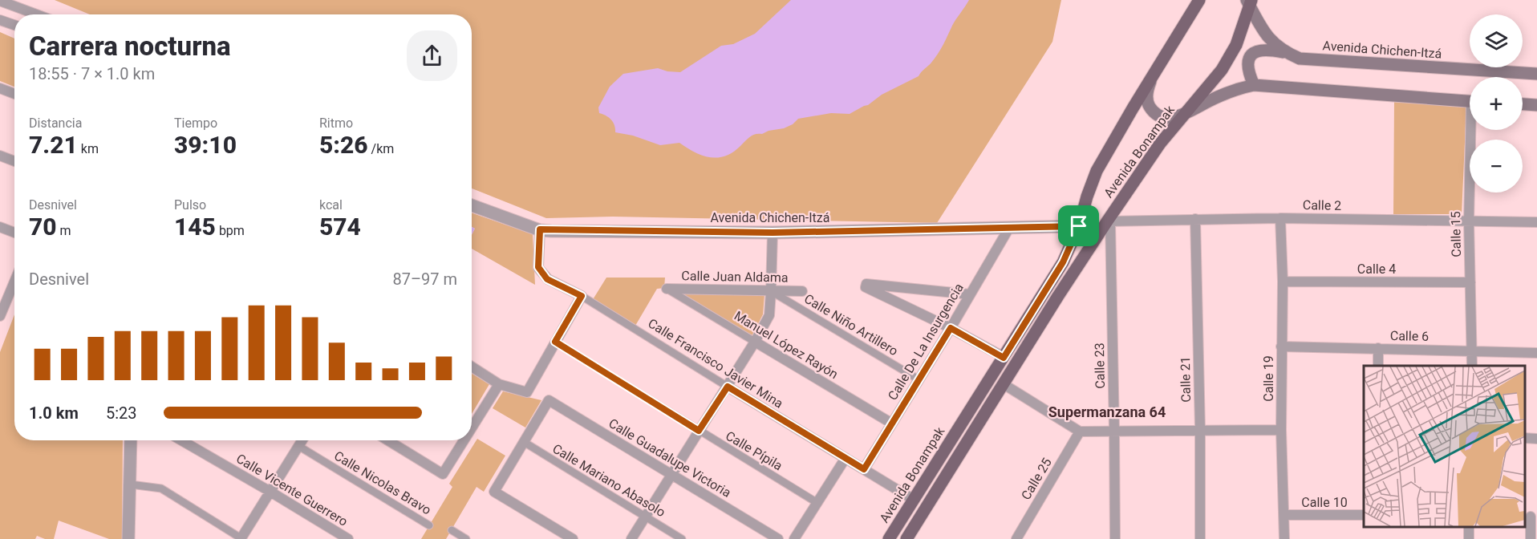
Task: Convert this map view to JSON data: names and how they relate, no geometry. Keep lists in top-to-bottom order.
{
  "streets": {
    "main road": ["Avenida Chichen-Itzá", "Avenida Bonampak"],
    "street": [
      "Calle 2",
      "Calle 15",
      "Calle 4",
      "Calle Juan Aldama",
      "Calle Niño Artillero",
      "Calle 6",
      "Calle De La Insurgencia",
      "Manuel López Rayón",
      "Calle Francisco Javier Mina",
      "Calle 23",
      "Calle 19",
      "Calle 21",
      "Calle Pípila",
      "Calle Guadalupe Victoria",
      "Calle 25",
      "Calle Mariano Abasolo",
      "Calle Nicolas Bravo",
      "Calle Vicente Guerrero",
      "Calle 10"
    ]
  },
  "crossings": [
    ["Avenida Chichen-Itzá", "Avenida Bonampak"],
    ["Avenida Chichen-Itzá", "Calle De La Insurgencia"],
    ["Avenida Chichen-Itzá", "Calle Francisco Javier Mina"],
    ["Avenida Bonampak", "Calle 2"],
    ["Avenida Bonampak", "Calle Francisco Javier Mina"],
    ["Avenida Bonampak", "Calle 23"],
    ["Calle 2", "Calle 15"],
    ["Calle 2", "Calle 23"],
    ["Calle 2", "Calle 19"],
    ["Calle 2", "Calle 21"],
    ["Calle 15", "Calle 4"],
    ["Calle 15", "Calle 6"],
    ["Calle 4", "Calle 19"],
    ["Calle Juan Aldama", "Calle Niño Artillero"],
    ["Calle Juan Aldama", "Manuel López Rayón"],
    ["Calle Niño Artillero", "Calle De La Insurgencia"],
    ["Calle 6", "Calle 19"],
    ["Calle De La Insurgencia", "Manuel López Rayón"],
    ["Calle De La Insurgencia", "Calle Francisco Javier Mina"],
    ["Calle 19", "Calle 10"],
    ["Calle Guadalupe Victoria", "Calle Mariano Abasolo"]
  ],
  "districts": ["Supermanzana 64"],
  "page": {
    "map_buttons": ["+", "−"],
    "heading": ["Carrera nocturna", "18:55 · 7 × 1.0 km"],
    "stats": [
      ["Distancia", "7.21 km"],
      ["Tiempo", "39:10"],
      ["Ritmo", "5:26 /km"],
      ["Desnivel", "70 m"],
      ["Pulso", "145 bpm"],
      ["kcal", "574"]
    ],
    "chart": ["Desnivel", "87–97 m"],
    "list": [
      {
        "name": "1.0 km",
        "note": "5:23"
      }
    ]
  }
}
